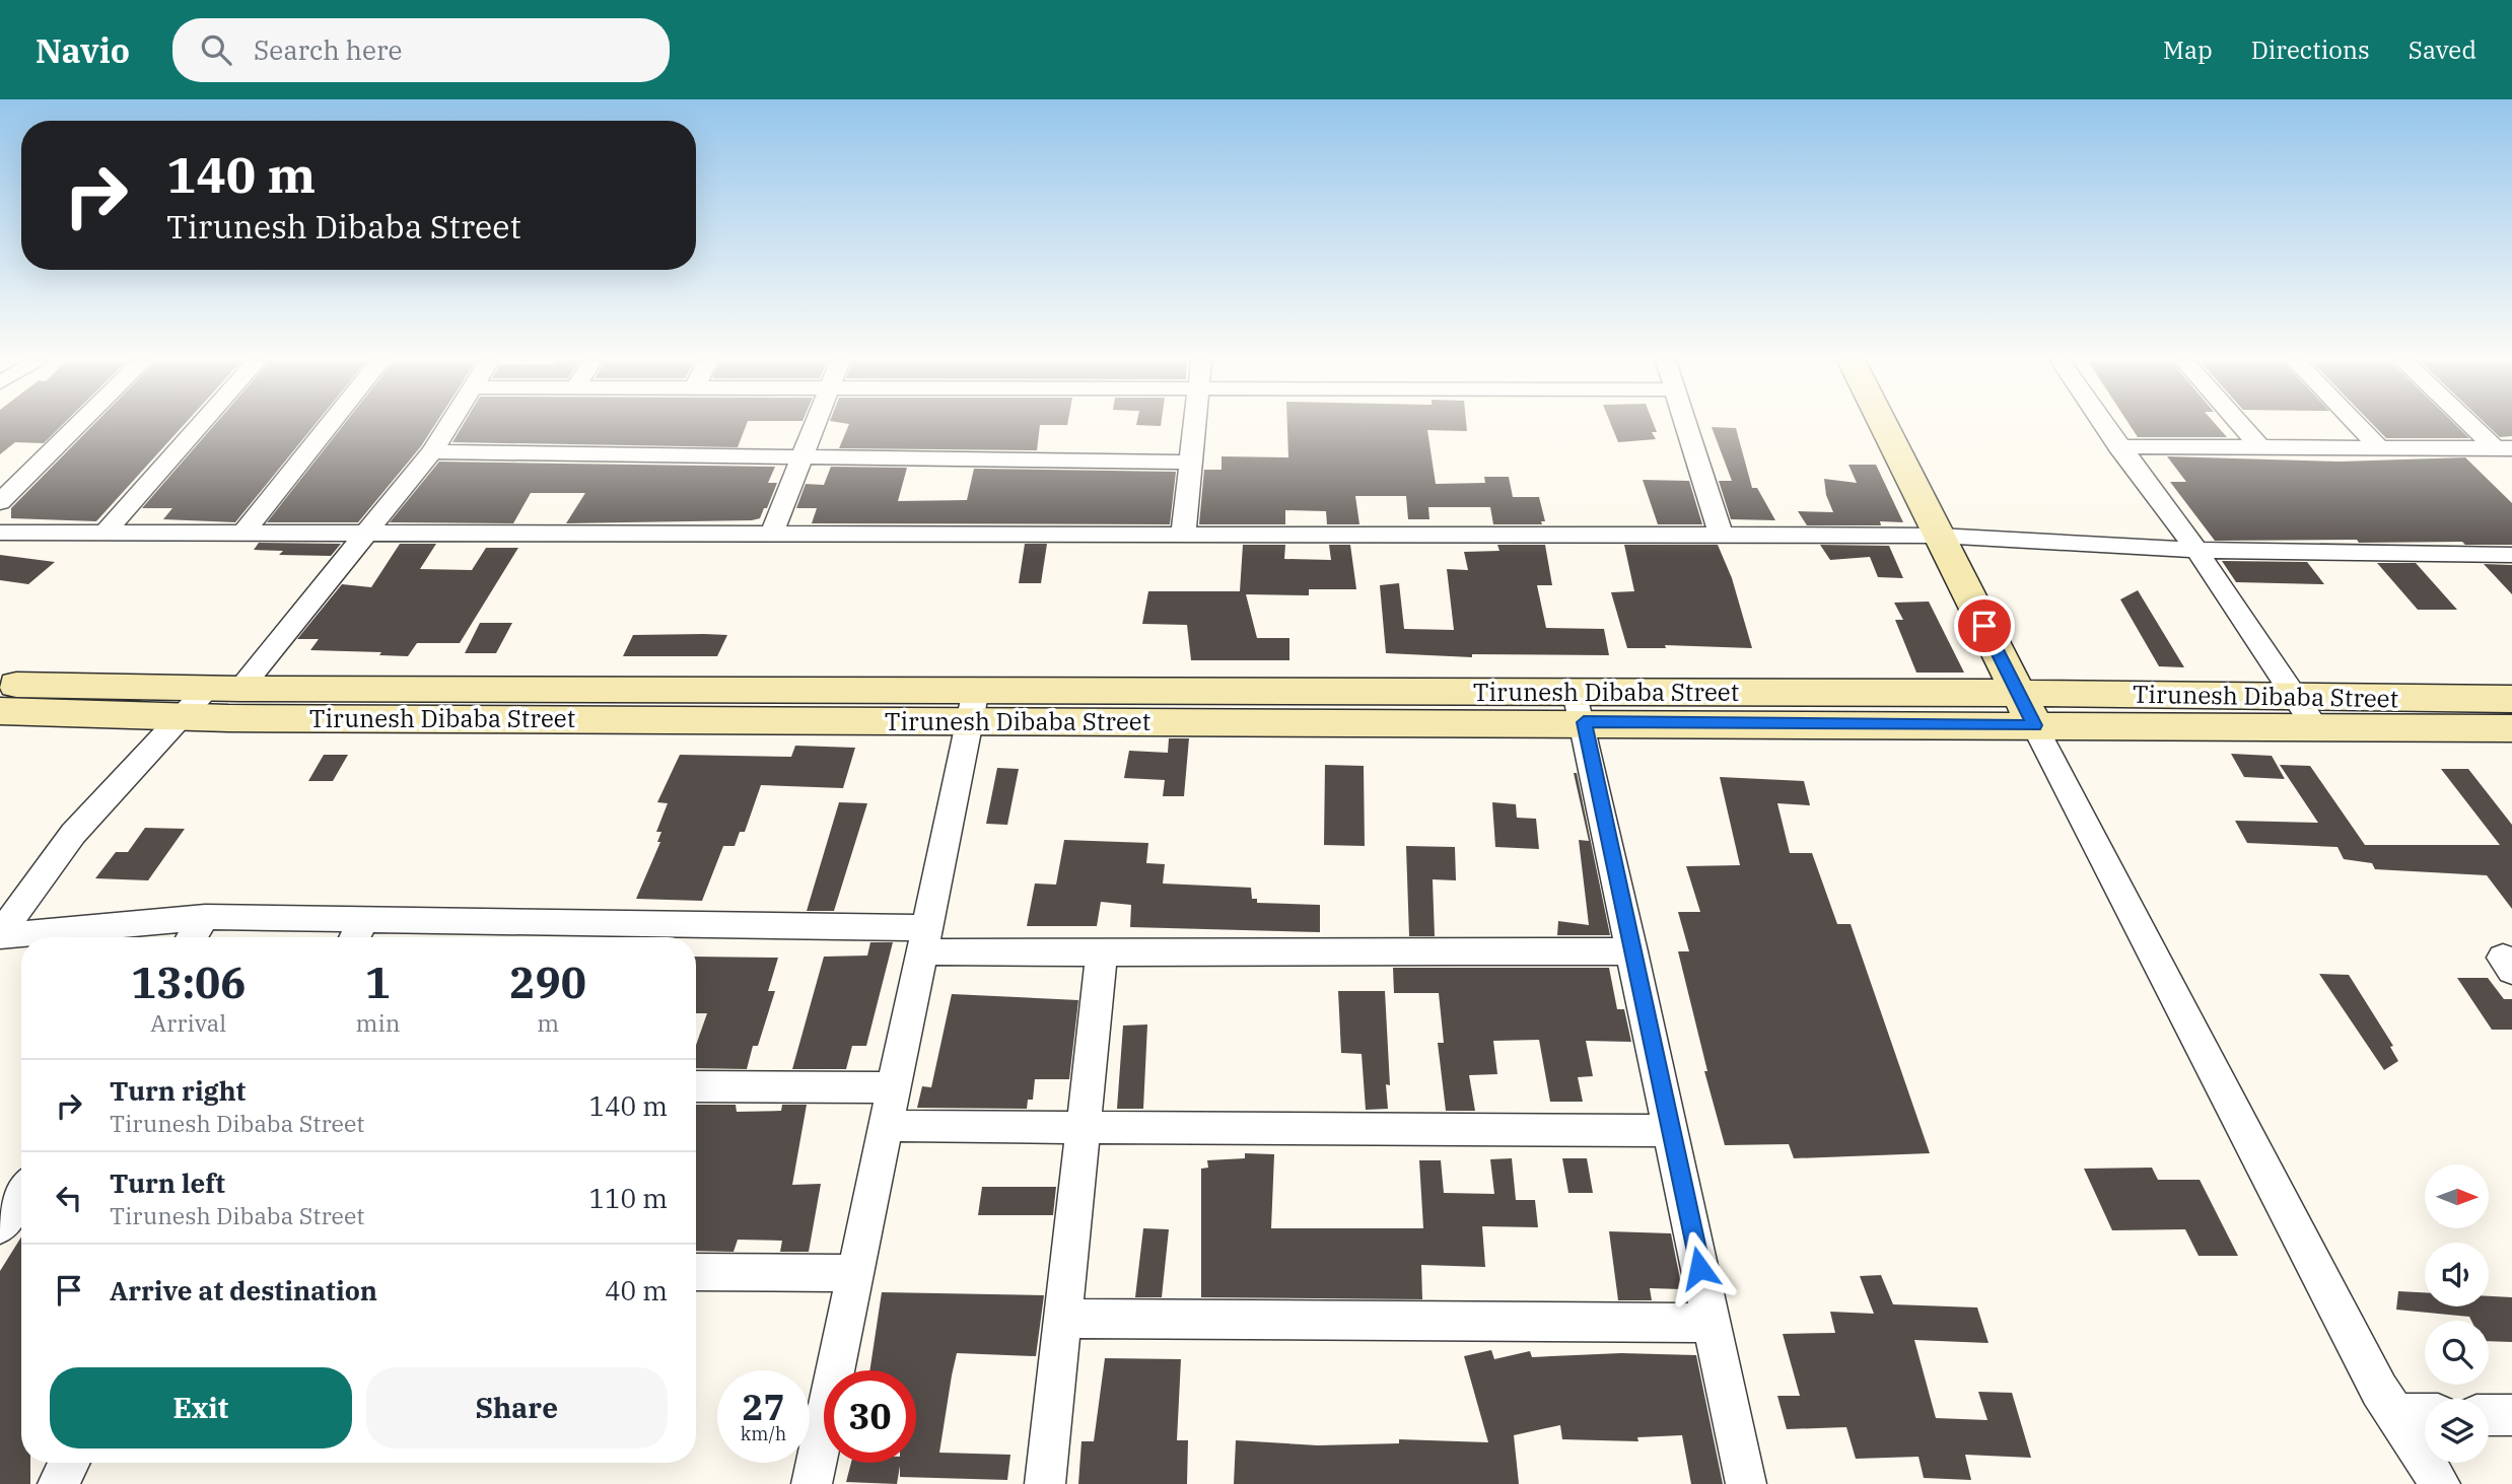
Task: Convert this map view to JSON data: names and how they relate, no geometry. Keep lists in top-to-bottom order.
{
  "streets": {
    "street": ["Tirunesh Dibaba Street"]
  },
  "north": "right",
  "page": {
    "header": "Navio",
    "search": "Search here",
    "nav": ["Map", "Directions", "Saved"],
    "turn": ["140 m", "Tirunesh Dibaba Street"],
    "eta": [
      "13:06",
      "Arrival",
      "1",
      "min",
      "290",
      "m"
    ],
    "list": [
      {
        "name": "Turn right",
        "note": "Tirunesh Dibaba Street",
        "value": "140 m"
      },
      {
        "name": "Turn left",
        "note": "Tirunesh Dibaba Street",
        "value": "110 m"
      },
      {
        "name": "Arrive at destination",
        "value": "40 m"
      }
    ],
    "buttons": ["Exit", "Share"],
    "speed": "27 km/h",
    "limit": "30"
  }
}
